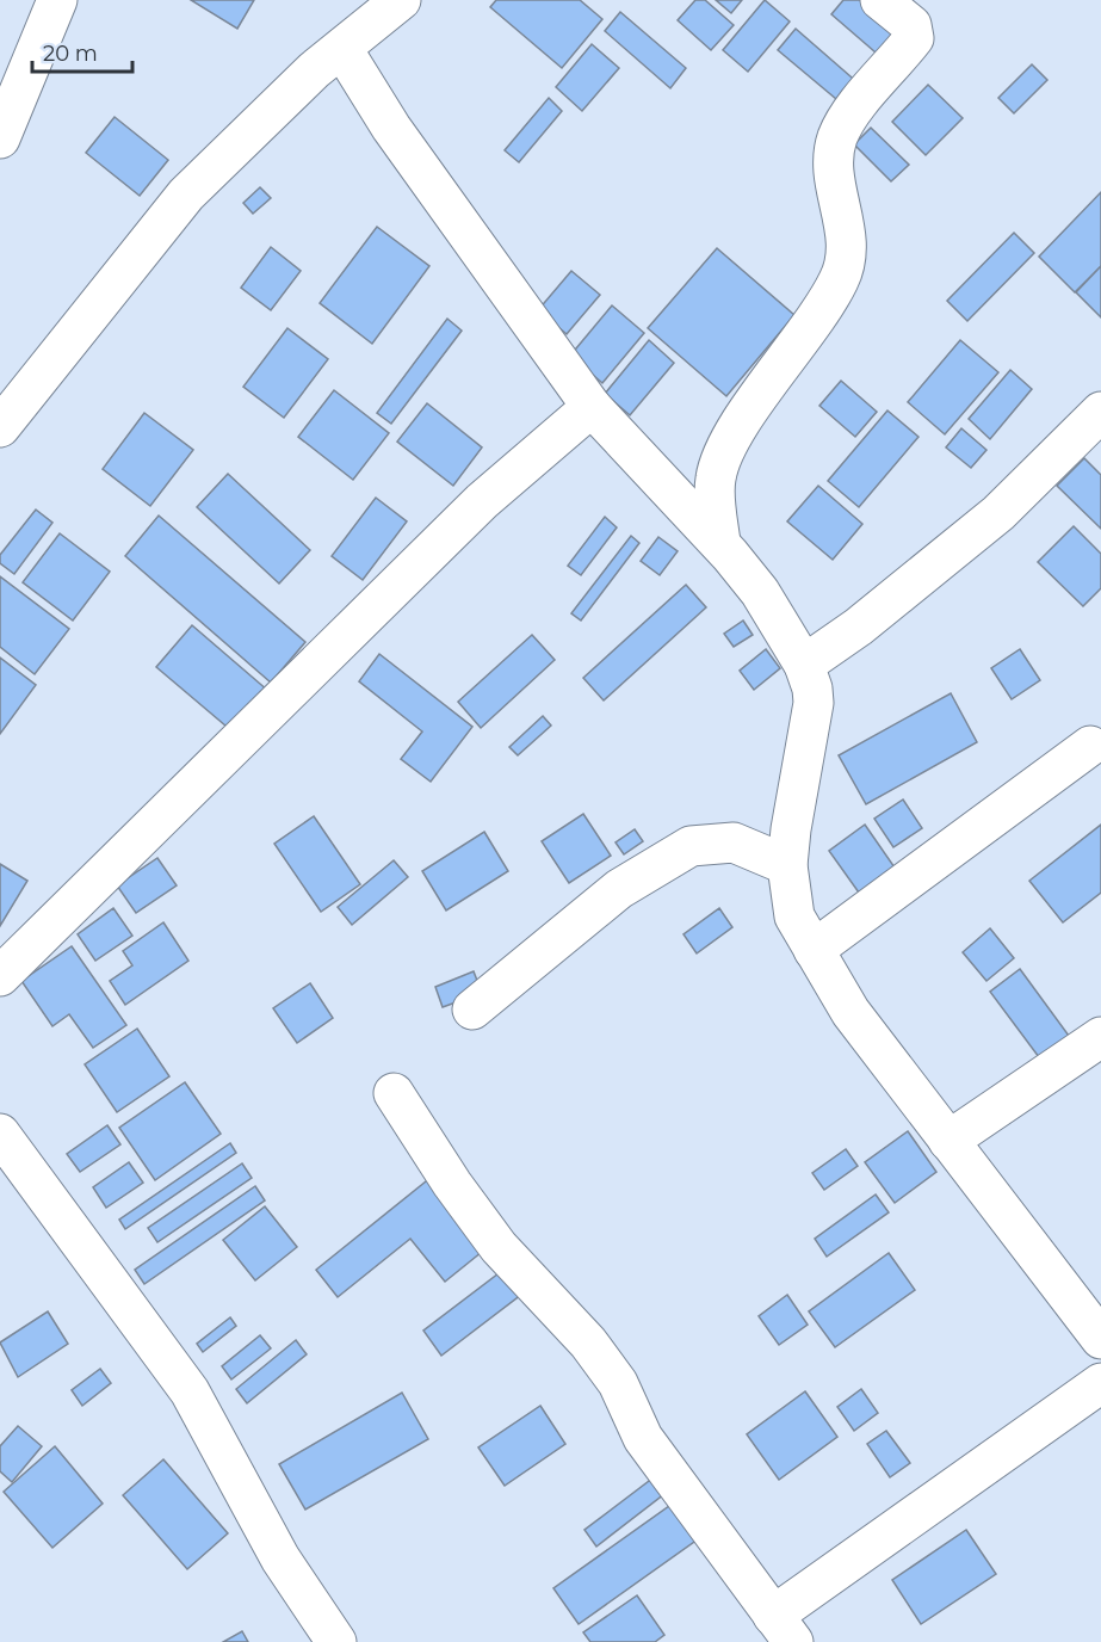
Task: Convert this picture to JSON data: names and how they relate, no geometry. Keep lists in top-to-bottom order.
{
  "scale_bar": "20 m"
}
